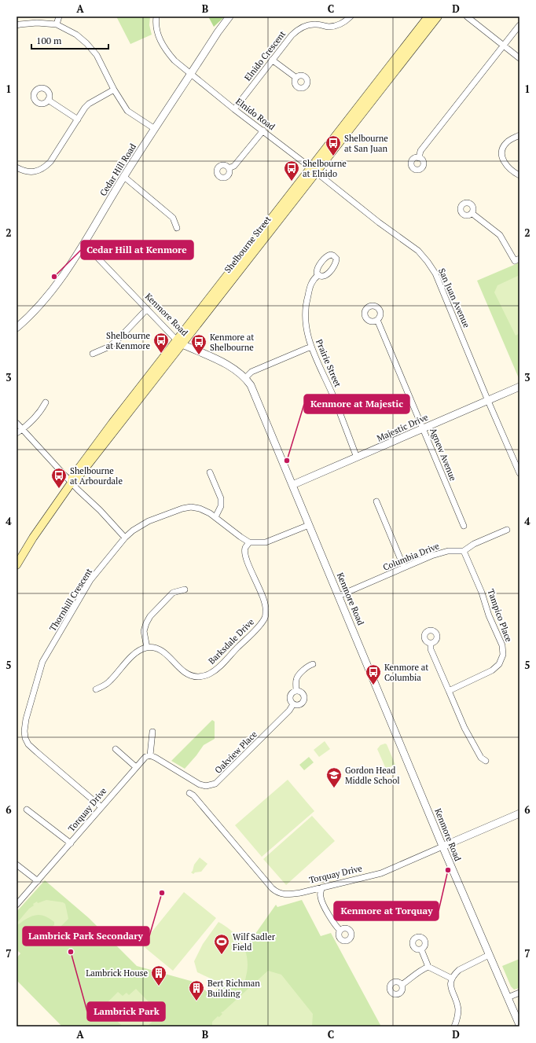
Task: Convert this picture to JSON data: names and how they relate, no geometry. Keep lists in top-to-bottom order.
{
  "streets": {
    "main road": ["Shelbourne Street"],
    "street": [
      "Elnido Crescent",
      "Elnido Road",
      "Cedar Hill Road",
      "San Juan Avenue",
      "Kenmore Road",
      "Prairie Street",
      "Majestic Drive",
      "Agnew Avenue",
      "Columbia Drive",
      "Thornhill Crescent",
      "Tampico Place",
      "Barksdale Drive",
      "Oakview Place",
      "Torquay Drive"
    ]
  },
  "crossings": [
    ["Elnido Crescent", "Elnido Road"],
    ["Elnido Road", "Cedar Hill Road"],
    ["Elnido Road", "Shelbourne Street"],
    ["Elnido Road", "San Juan Avenue"],
    ["Cedar Hill Road", "Kenmore Road"],
    ["Shelbourne Street", "San Juan Avenue"],
    ["Shelbourne Street", "Kenmore Road"],
    ["San Juan Avenue", "Majestic Drive"],
    ["Kenmore Road", "Majestic Drive"],
    ["Kenmore Road", "Columbia Drive"],
    ["Kenmore Road", "Torquay Drive"],
    ["Prairie Street", "Majestic Drive"],
    ["Majestic Drive", "Agnew Avenue"],
    ["Columbia Drive", "Tampico Place"],
    ["Thornhill Crescent", "Barksdale Drive"],
    ["Thornhill Crescent", "Torquay Drive"],
    ["Oakview Place", "Torquay Drive"]
  ],
  "places": {
    "bus stop": [
      "Shelbourne at San Juan",
      "Shelbourne at Elnido",
      "Shelbourne at Kenmore",
      "Kenmore at Shelbourne",
      "Shelbourne at Arbourdale",
      "Kenmore at Columbia"
    ],
    "other": [
      "Cedar Hill at Kenmore",
      "Kenmore at Majestic",
      "Kenmore at Torquay",
      "Lambrick Park Secondary",
      "Lambrick Park"
    ],
    "school or university": ["Gordon Head Middle School"],
    "sports": ["Wilf Sadler Field"],
    "building": ["Lambrick House", "Bert Richman Building"]
  },
  "scale_bar": "100 m",
  "grid": {
    "columns": [
      "A",
      "B",
      "C",
      "D"
    ],
    "rows": [
      "1",
      "2",
      "3",
      "4",
      "5",
      "6",
      "7"
    ]
  }
}
